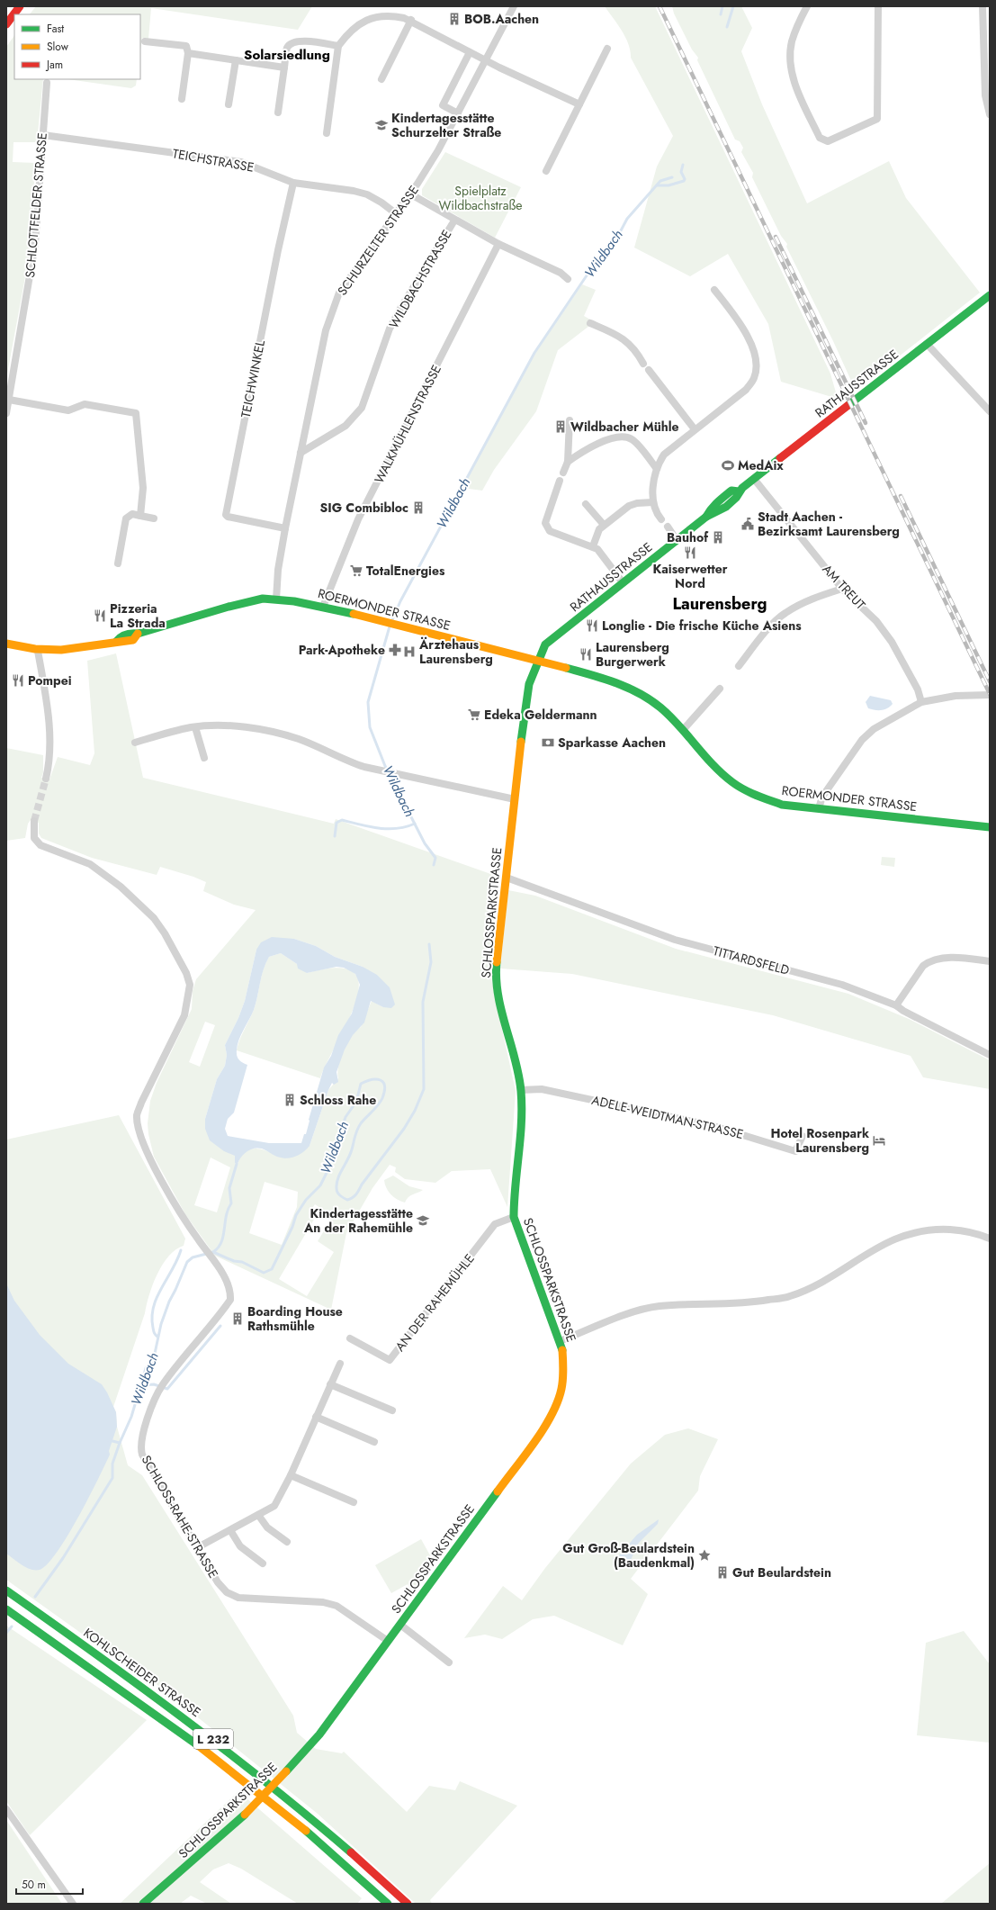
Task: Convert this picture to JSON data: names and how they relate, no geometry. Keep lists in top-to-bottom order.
{
  "streets": {
    "main road": [
      "RATHAUSSTRASSE",
      "ROERMONDER STRASSE",
      "SCHLOSSPARKSTRASSE",
      "KOHLSCHEIDER STRASSE",
      "L 232"
    ],
    "street": [
      "TEICHSTRASSE",
      "SCHLOTTFELDER STRASSE",
      "SCHURZELTER STRASSE",
      "WILDBACHSTRASSE",
      "TEICHWINKEL",
      "WALKMÜHLENSTRASSE",
      "AM TREUT",
      "TITTARDSFELD",
      "ADELE-WEIDTMAN-STRASSE",
      "AN DER RAHEMÜHLE",
      "SCHLOSS-RAHE-STRASSE"
    ]
  },
  "crossings": [
    ["TEICHSTRASSE", "SCHLOTTFELDER STRASSE"],
    ["TEICHSTRASSE", "SCHURZELTER STRASSE"],
    ["TEICHSTRASSE", "TEICHWINKEL"],
    ["SCHURZELTER STRASSE", "WILDBACHSTRASSE"],
    ["SCHURZELTER STRASSE", "TEICHWINKEL"],
    ["SCHURZELTER STRASSE", "ROERMONDER STRASSE"],
    ["WILDBACHSTRASSE", "WALKMÜHLENSTRASSE"],
    ["RATHAUSSTRASSE", "AM TREUT"],
    ["RATHAUSSTRASSE", "ROERMONDER STRASSE"],
    ["RATHAUSSTRASSE", "SCHLOSSPARKSTRASSE"],
    ["WALKMÜHLENSTRASSE", "ROERMONDER STRASSE"],
    ["ROERMONDER STRASSE", "SCHLOSSPARKSTRASSE"],
    ["SCHLOSSPARKSTRASSE", "TITTARDSFELD"],
    ["SCHLOSSPARKSTRASSE", "ADELE-WEIDTMAN-STRASSE"],
    ["SCHLOSSPARKSTRASSE", "AN DER RAHEMÜHLE"],
    ["SCHLOSSPARKSTRASSE", "SCHLOSS-RAHE-STRASSE"]
  ],
  "districts": ["Solarsiedlung", "Laurensberg"],
  "water": ["Wildbach"],
  "parks": ["Spielplatz Wildbachstraße"],
  "places": {
    "building": [
      "BOB.Aachen",
      "Wildbacher Mühle",
      "SIG Combibloc",
      "Bauhof",
      "Schloss Rahe",
      "Boarding House Rathsmühle",
      "Gut Beulardstein"
    ],
    "school or university": ["Kindertagesstätte Schurzelter Straße", "Kindertagesstätte An der Rahemühle"],
    "sports": ["MedAix"],
    "public building": ["Stadt Aachen - Bezirksamt Laurensberg"],
    "restaurant": [
      "Kaiserwetter Nord",
      "Pizzeria La Strada",
      "Longlie - Die frische Küche Asiens",
      "Laurensberg Burgerwerk",
      "Pompei"
    ],
    "supermarket": ["TotalEnergies", "Edeka Geldermann"],
    "pharmacy": ["Park-Apotheke"],
    "hospital": ["Ärztehaus Laurensberg"],
    "bank": ["Sparkasse Aachen"],
    "hotel": ["Hotel Rosenpark Laurensberg"],
    "place": ["Gut Groß-Beulardstein (Baudenkmal)"]
  },
  "legend": ["Fast", "Slow", "Jam"],
  "scale_bar": "50 m"
}
